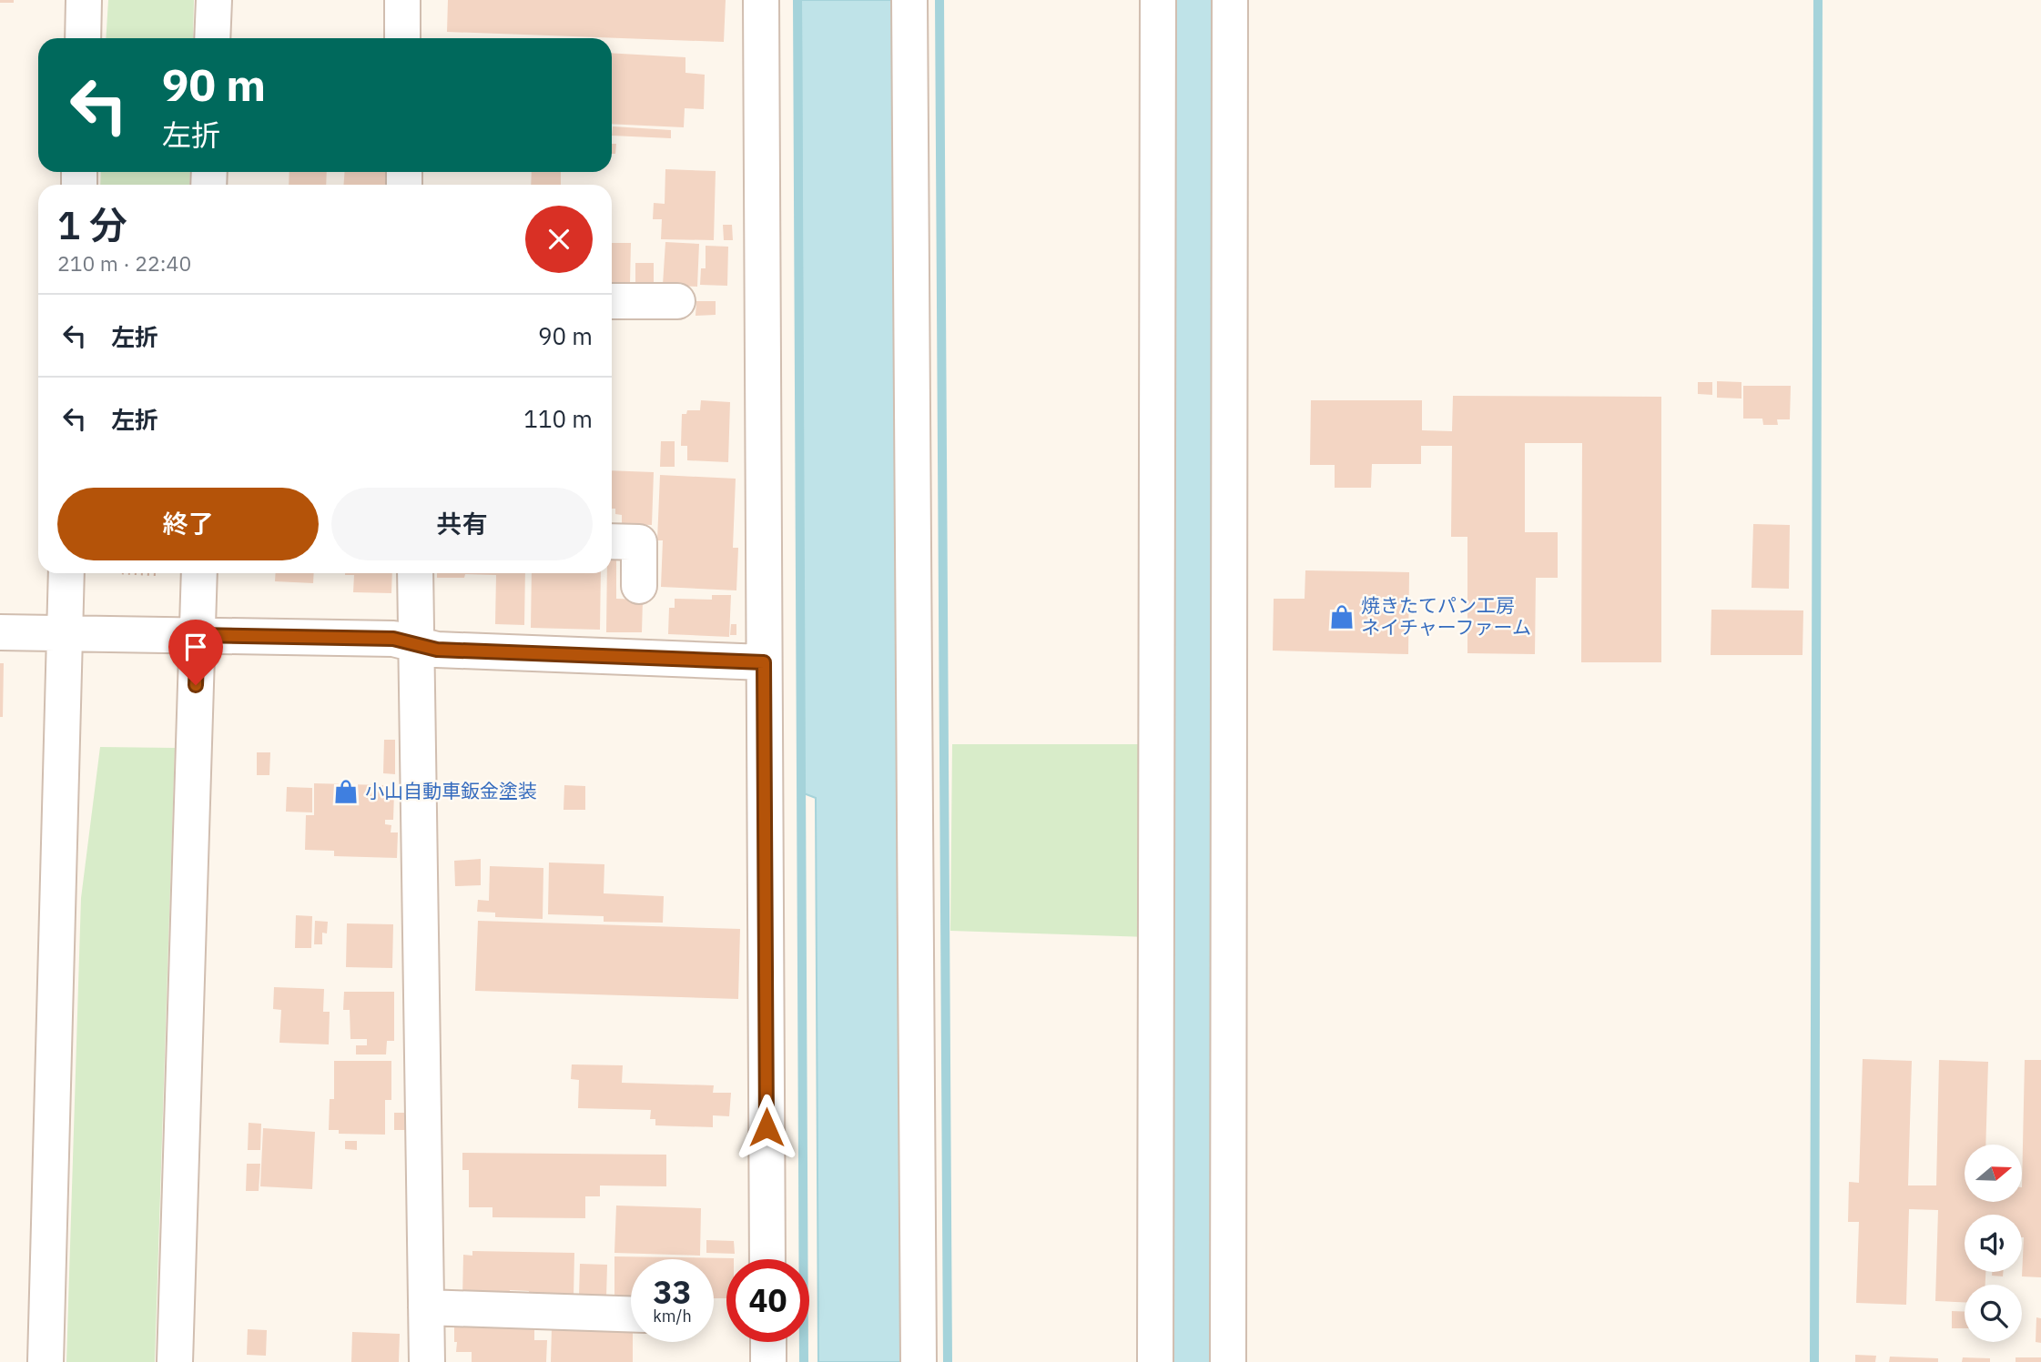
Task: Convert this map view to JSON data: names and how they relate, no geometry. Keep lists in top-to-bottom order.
{
  "places": {
    "shop": ["焼きたてパン工房 ネイチャーファーム", "小山自動車鈑金塗装"]
  },
  "north": "right",
  "page": {
    "turn": ["90 m", "左折"],
    "heading": ["1 分", "210 m · 22:40"],
    "list": [
      {
        "name": "左折",
        "value": "90 m"
      },
      {
        "name": "左折",
        "value": "110 m"
      }
    ],
    "buttons": ["終了", "共有"],
    "speed": "33 km/h",
    "limit": "40"
  }
}
